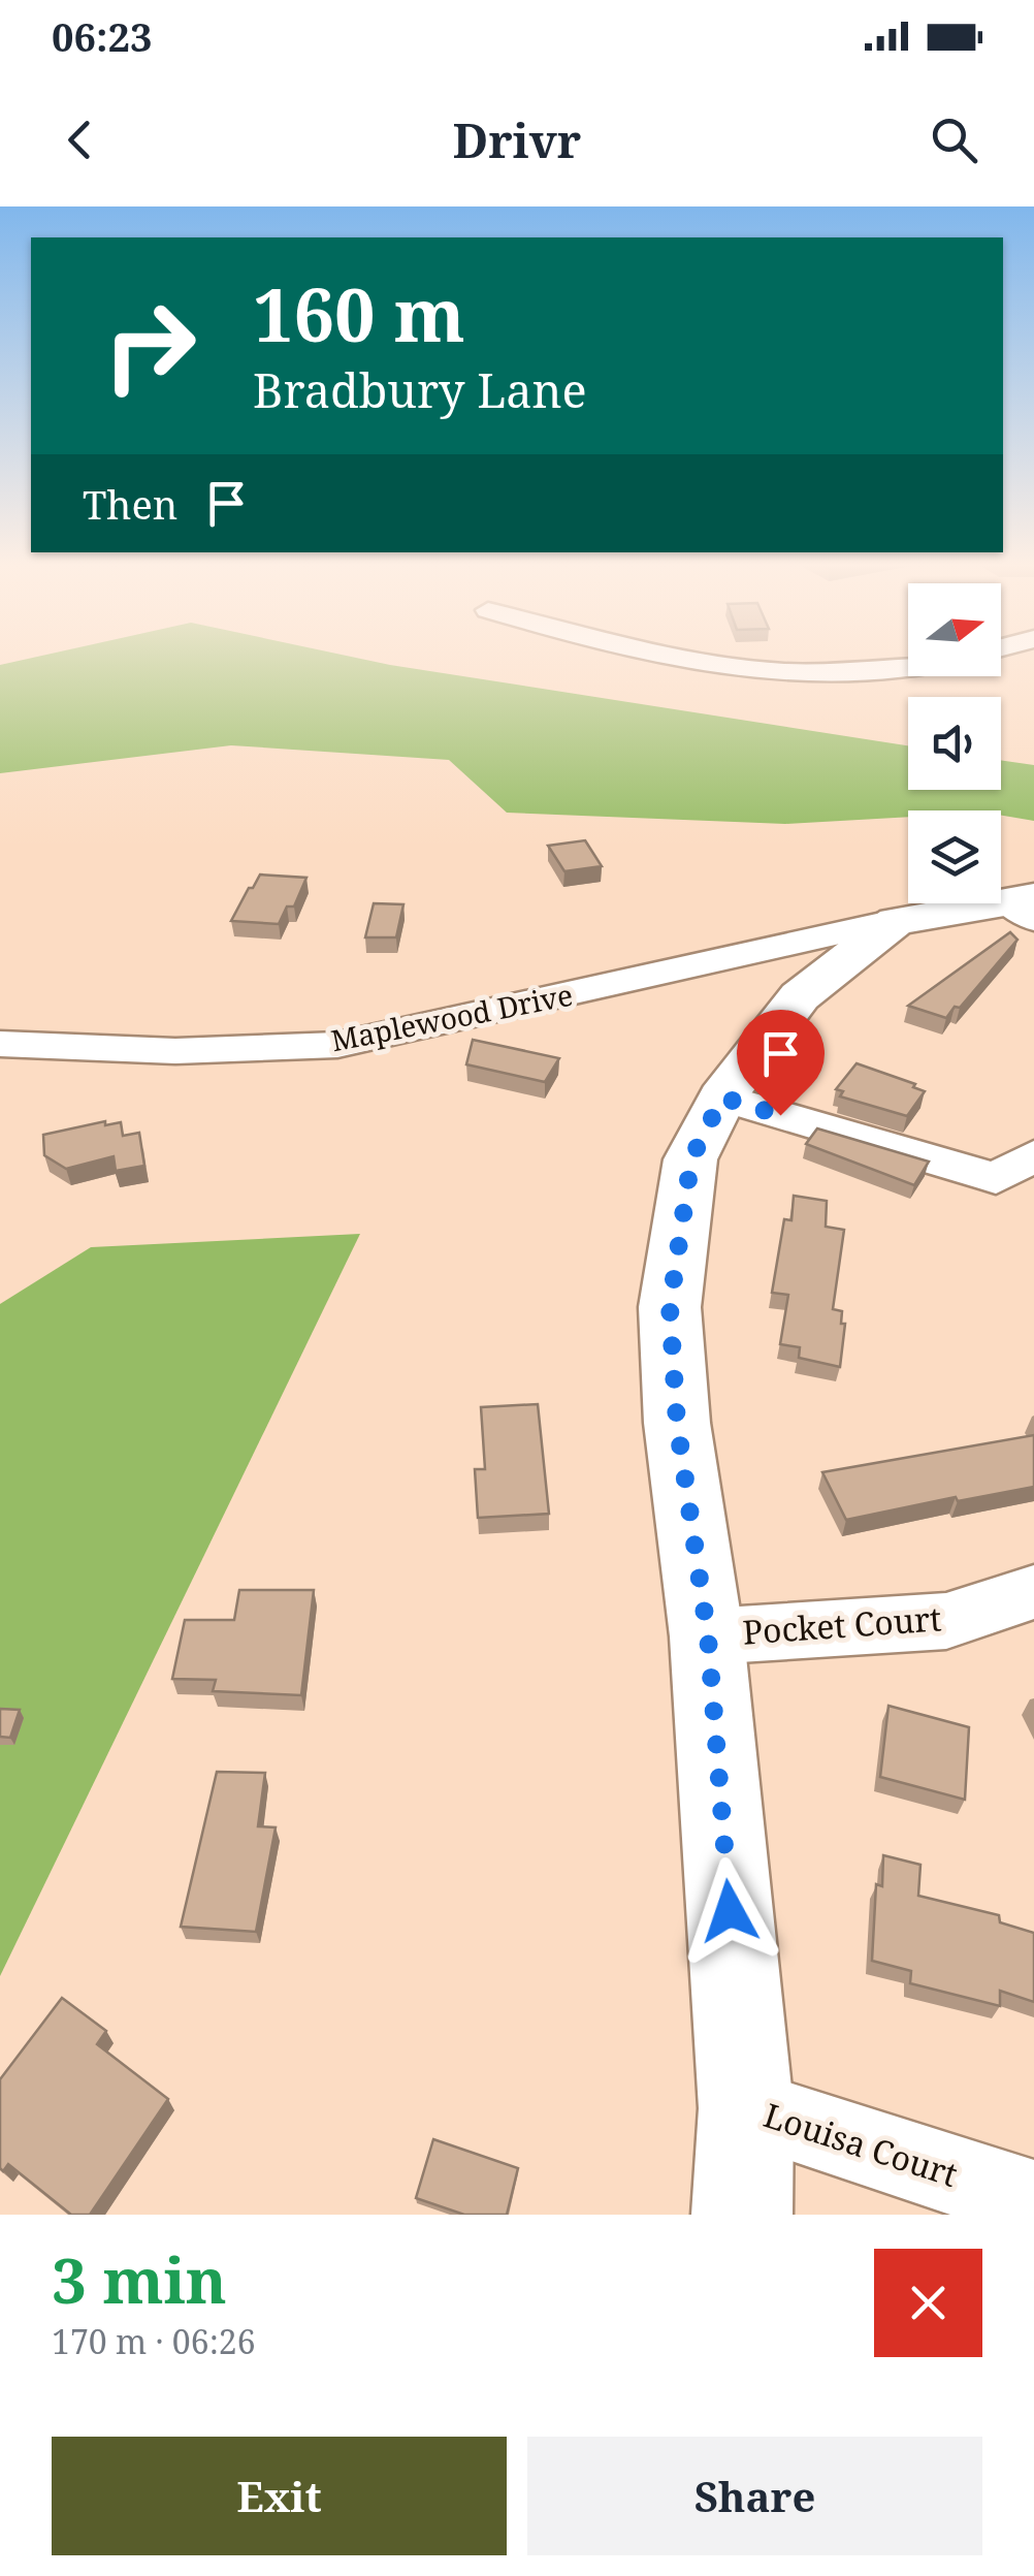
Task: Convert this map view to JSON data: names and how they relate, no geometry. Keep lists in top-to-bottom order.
{
  "streets": {
    "street": ["Maplewood Drive", "Pocket Court", "Louisa Court"]
  },
  "north": "right",
  "page": {
    "status": "06:23",
    "header": "Drivr",
    "turn": ["160 m", "Bradbury Lane"],
    "then": "Then",
    "heading": ["3 min", "170 m · 06:26"],
    "buttons": ["Exit", "Share"]
  }
}
